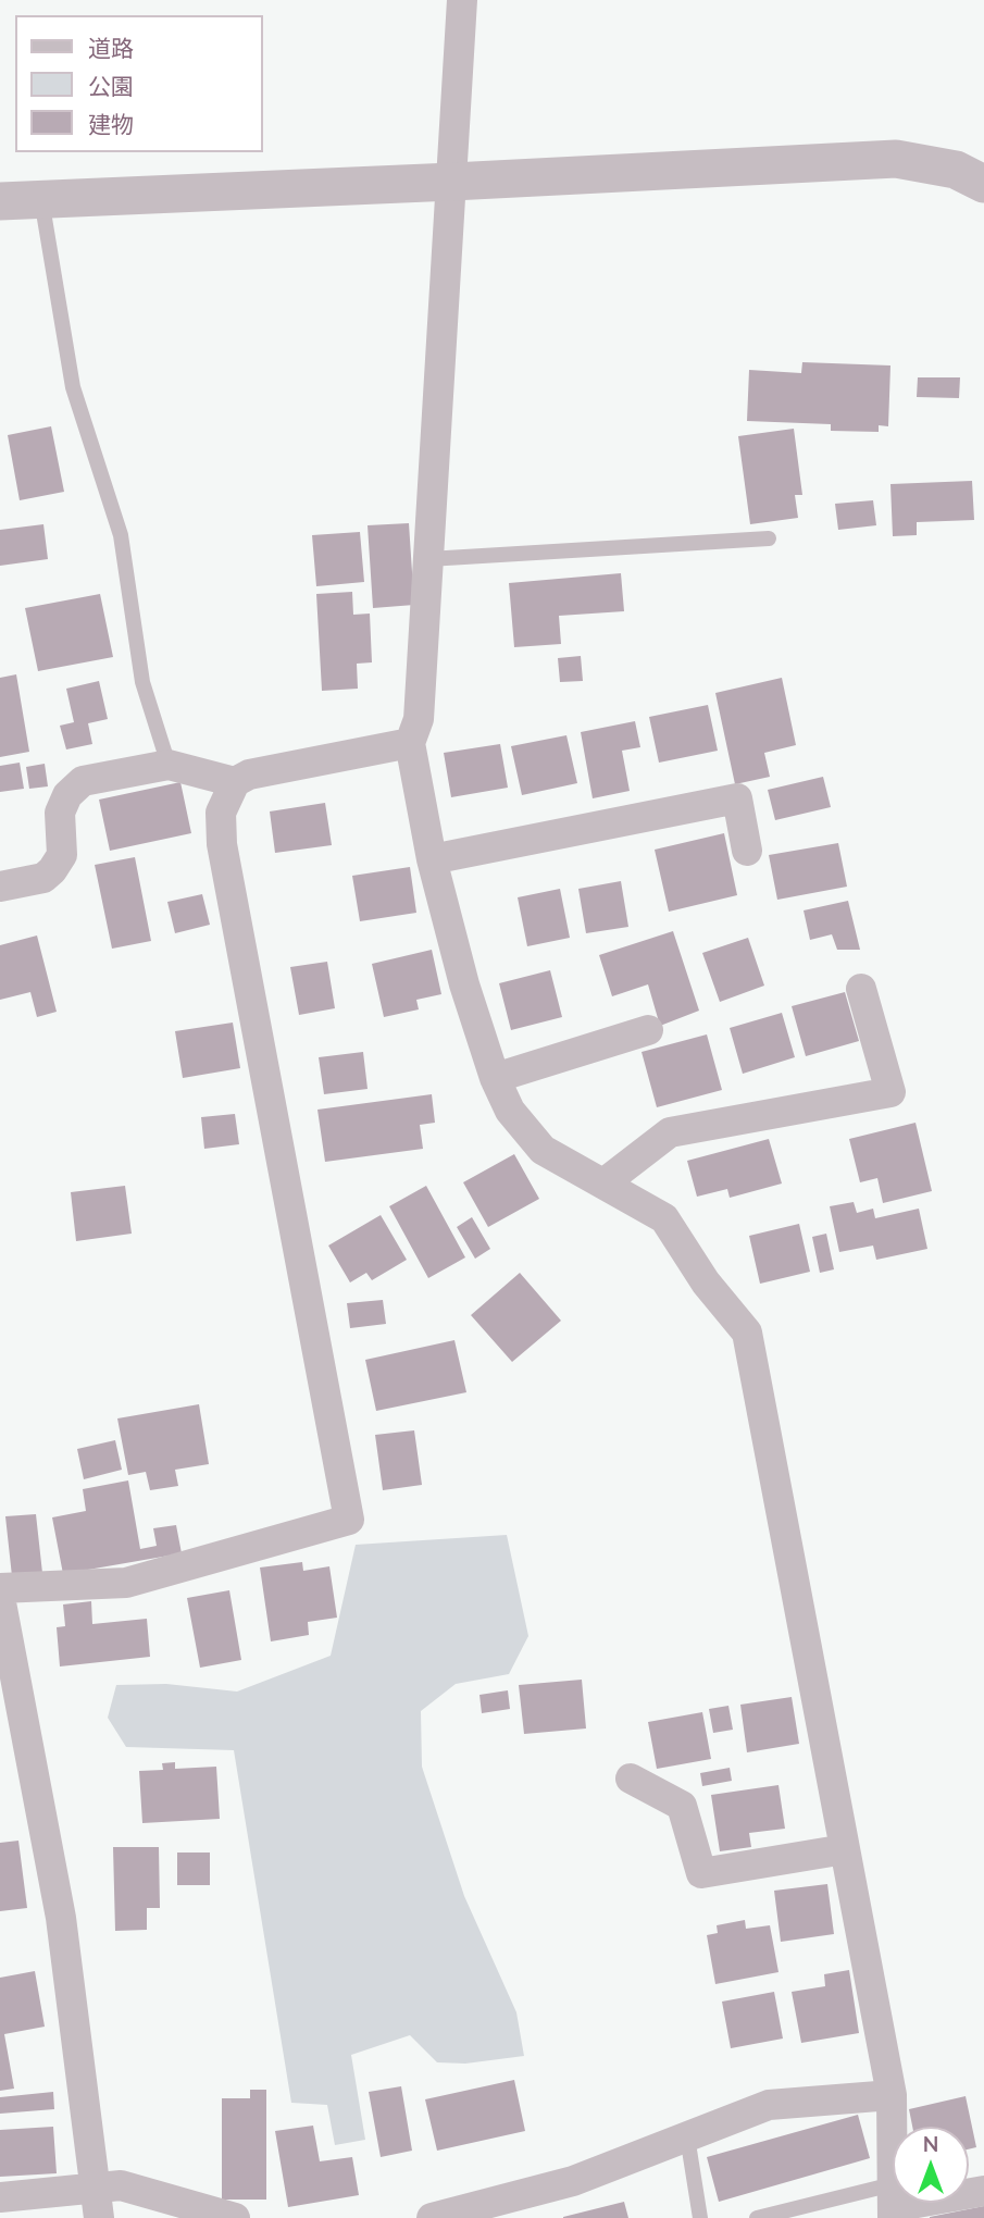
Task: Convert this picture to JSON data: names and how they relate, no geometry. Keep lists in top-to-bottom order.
{
  "legend": ["道路", "公園", "建物"],
  "north": "top"
}
